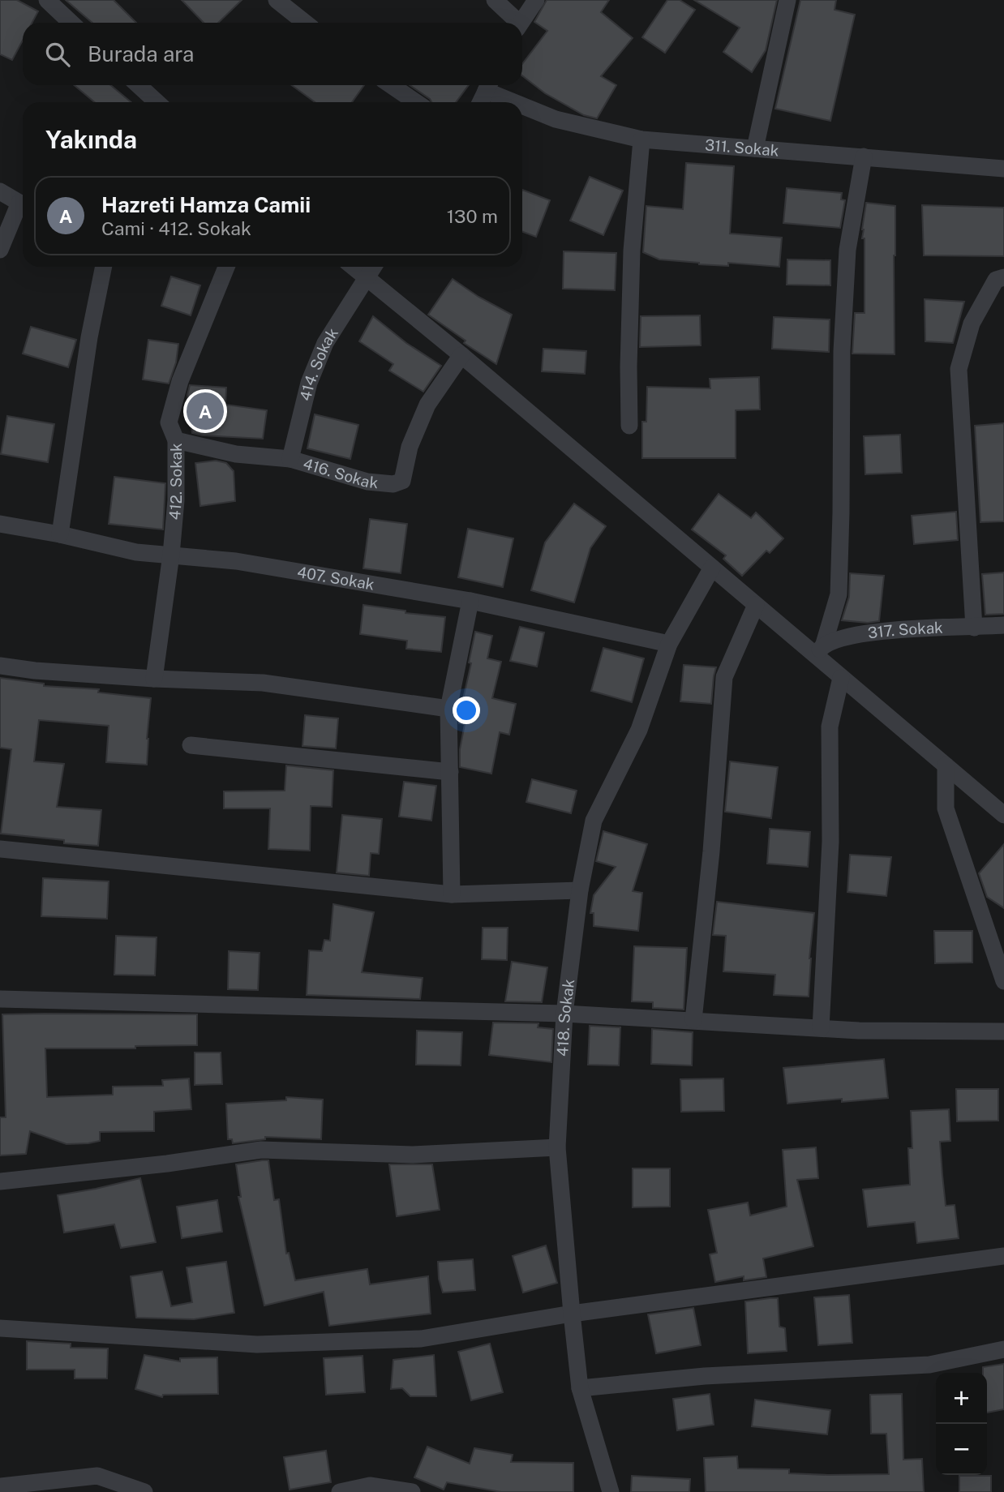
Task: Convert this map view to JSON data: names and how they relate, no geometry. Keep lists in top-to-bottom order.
{
  "streets": {
    "street": [
      "311. Sokak",
      "414. Sokak",
      "416. Sokak",
      "412. Sokak",
      "407. Sokak",
      "317. Sokak",
      "418. Sokak"
    ]
  },
  "crossings": [
    ["414. Sokak", "416. Sokak"],
    ["416. Sokak", "412. Sokak"],
    ["412. Sokak", "407. Sokak"],
    ["407. Sokak", "418. Sokak"]
  ],
  "page": {
    "search": "Burada ara",
    "heading": "Yakında",
    "list": [
      {
        "mark": "A",
        "name": "Hazreti Hamza Camii",
        "note": "Cami · 412. Sokak",
        "value": "130 m"
      }
    ],
    "pins": "A",
    "map_buttons": ["+", "−"]
  }
}
